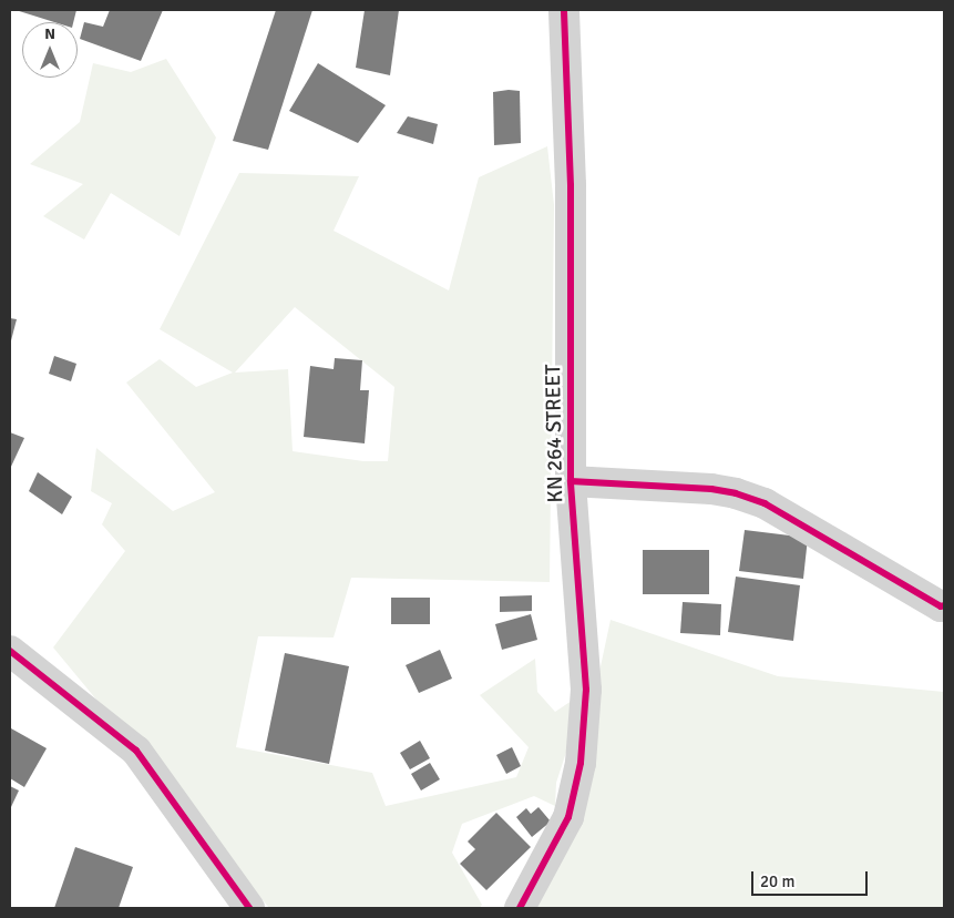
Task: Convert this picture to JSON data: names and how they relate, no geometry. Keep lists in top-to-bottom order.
{
  "streets": {
    "street": ["KN 264 STREET"]
  },
  "scale_bar": "20 m",
  "north": "top"
}
